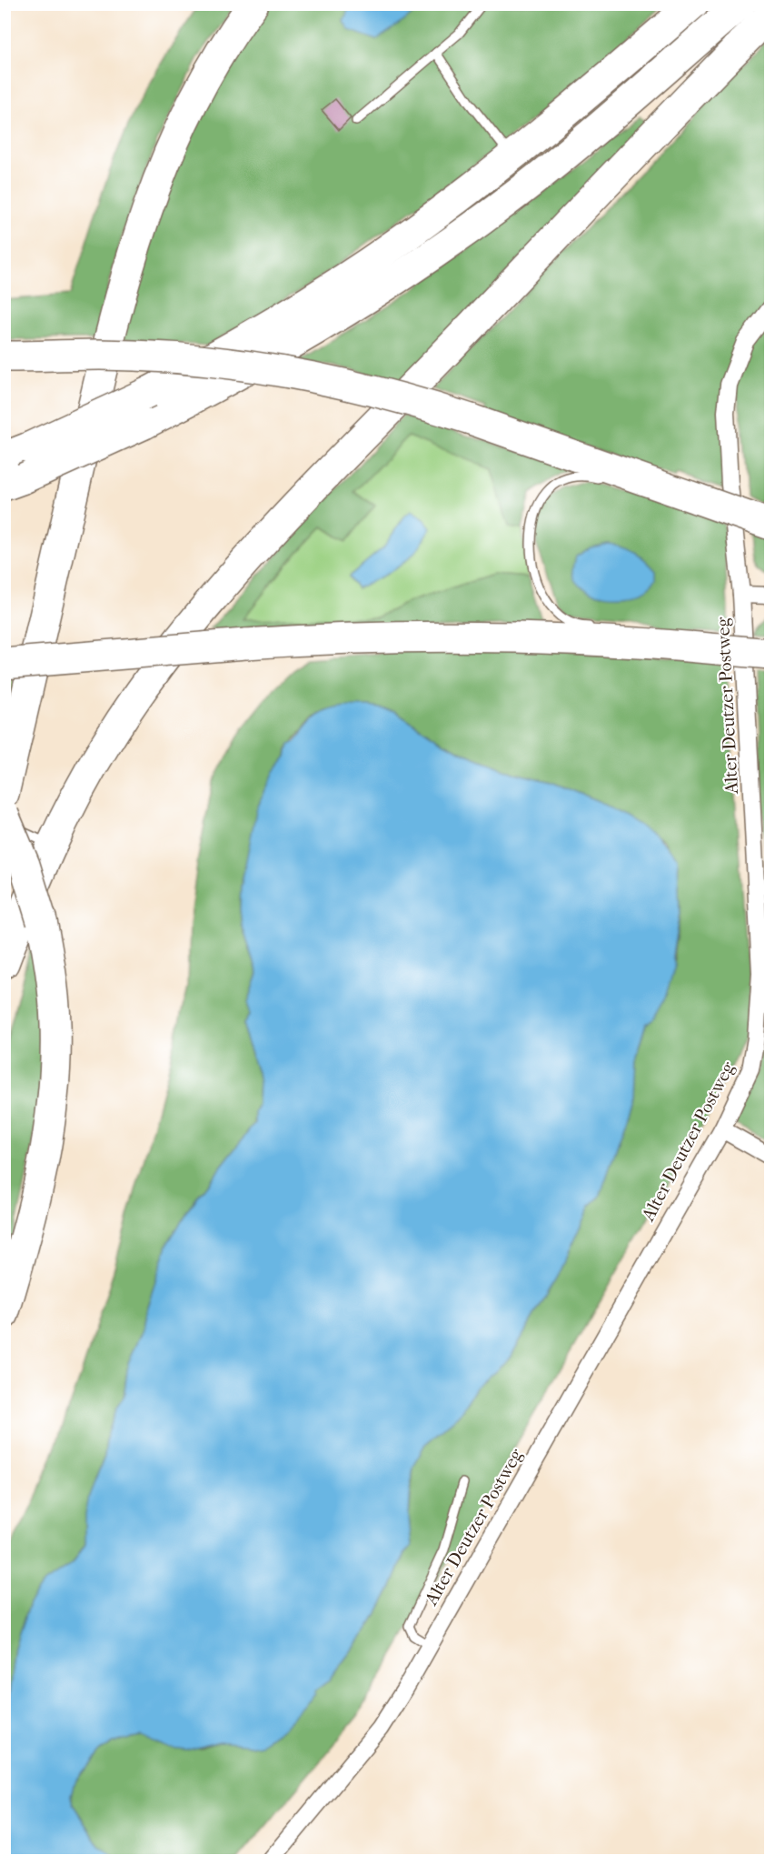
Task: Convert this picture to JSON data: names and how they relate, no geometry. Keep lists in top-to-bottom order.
{
  "streets": {
    "street": ["Alter Deutzer Postweg"]
  }
}
